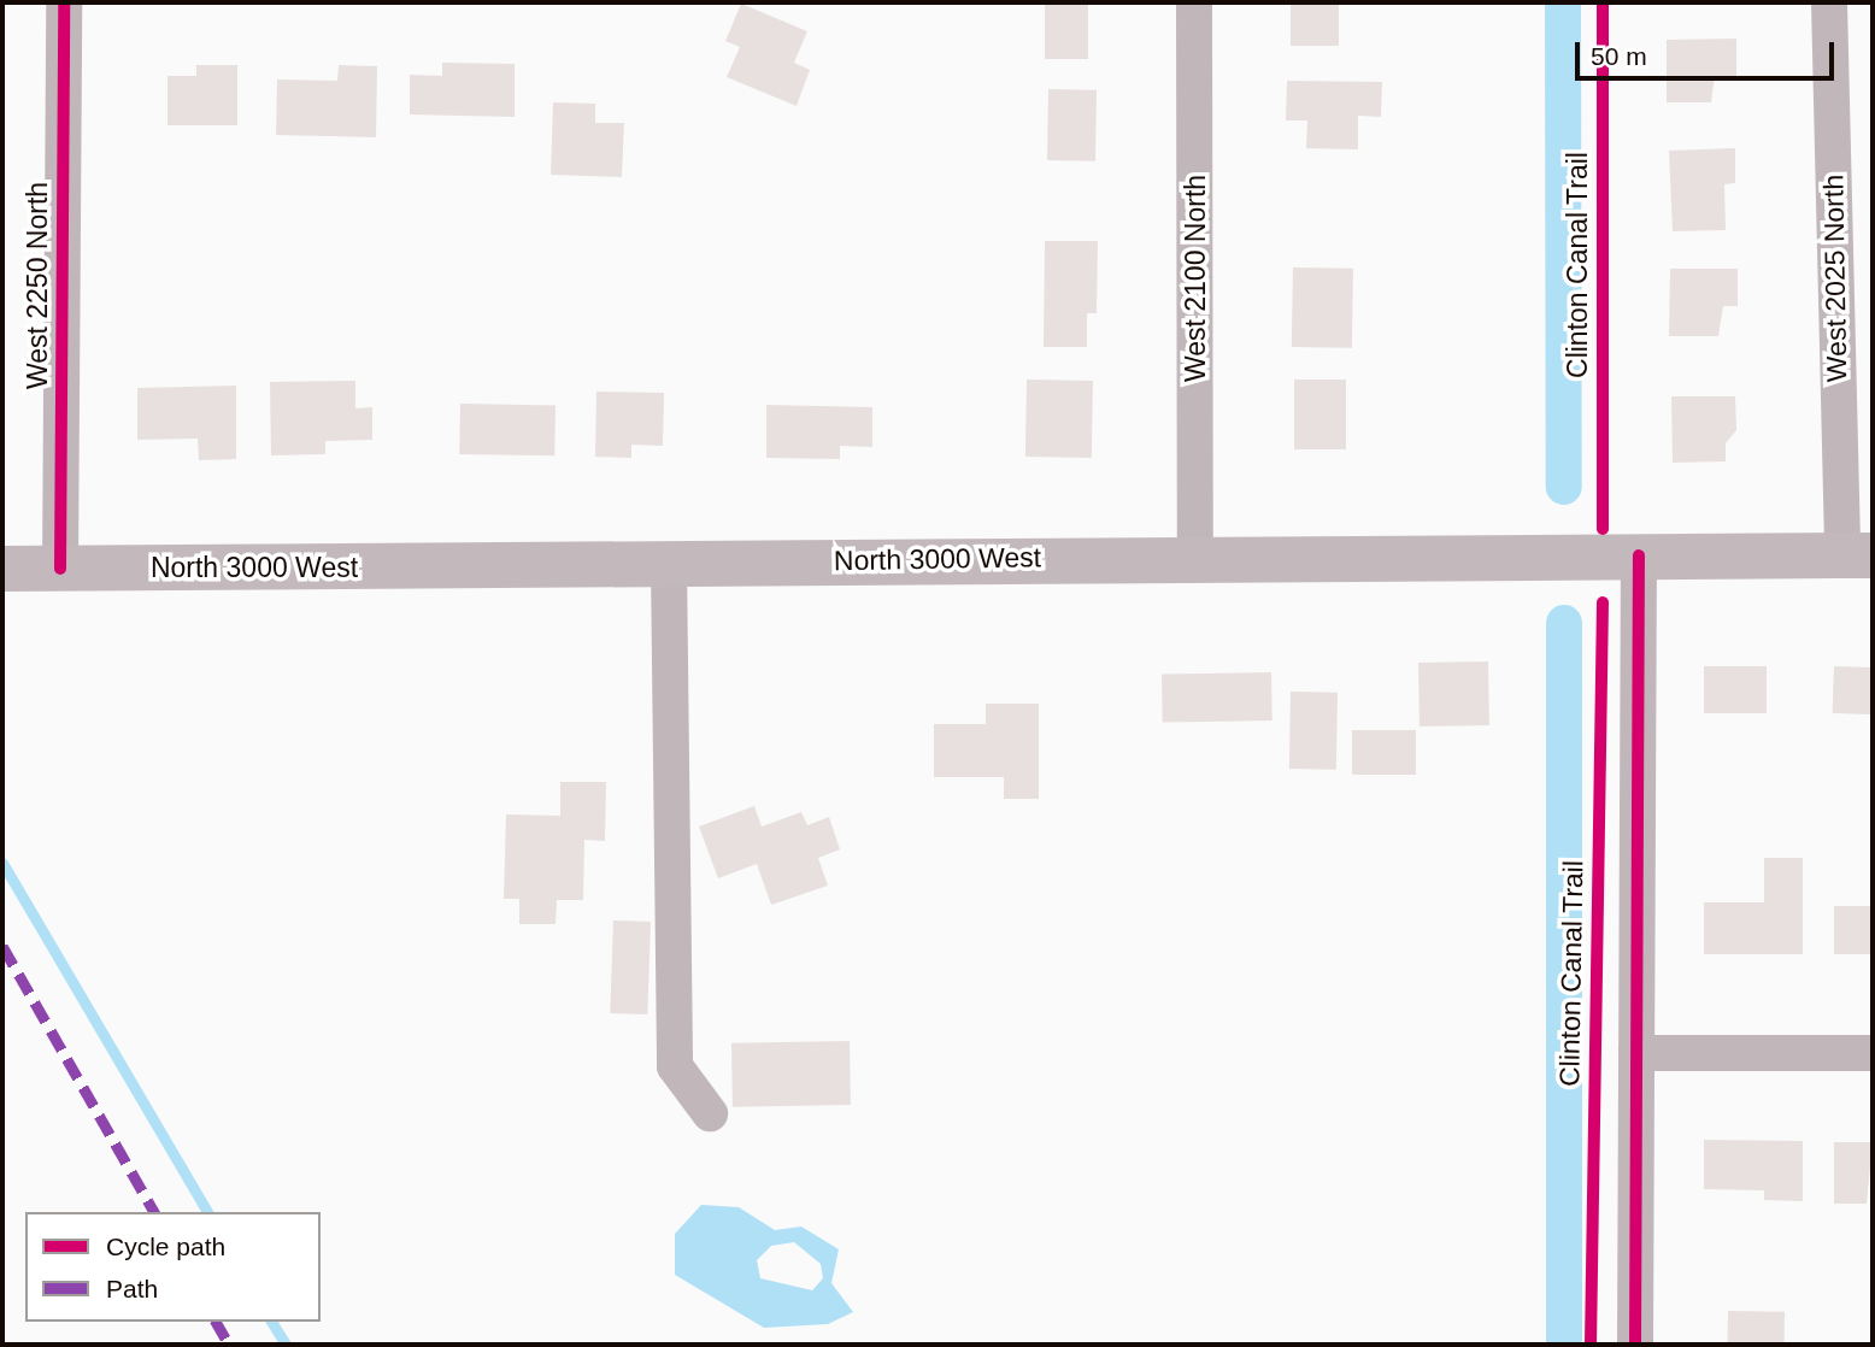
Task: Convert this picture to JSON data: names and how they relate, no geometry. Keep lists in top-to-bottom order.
{
  "streets": {
    "main road": ["North 3000 West"],
    "street": ["West 2100 North", "West 2025 North", "West 2250 North"],
    "cycle path": ["Clinton Canal Trail"]
  },
  "crossings": [
    ["West 2100 North", "North 3000 West"],
    ["West 2025 North", "North 3000 West"],
    ["West 2250 North", "North 3000 West"]
  ],
  "legend": ["Cycle path", "Path"],
  "scale_bar": "50 m"
}
